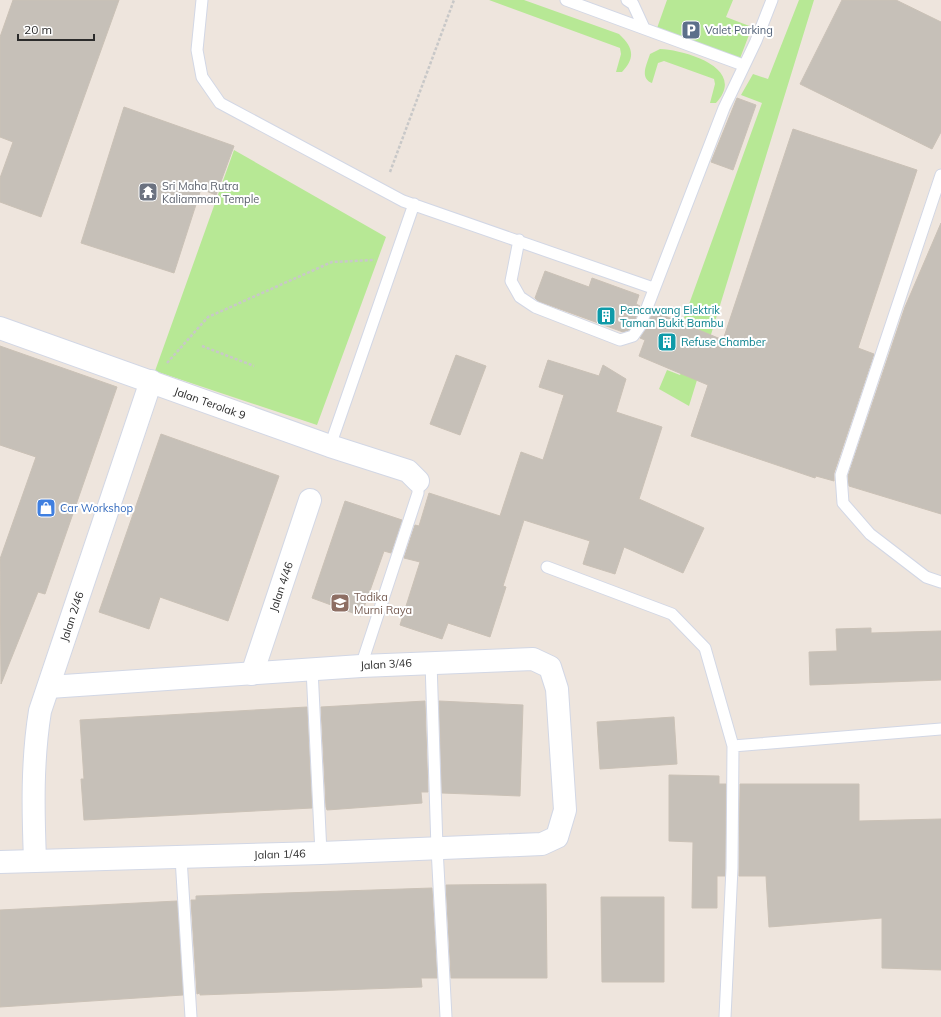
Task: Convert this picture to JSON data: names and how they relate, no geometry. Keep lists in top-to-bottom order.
{
  "streets": {
    "street": [
      "Jalan Terolak 9",
      "Jalan 4/46",
      "Jalan 2/46",
      "Jalan 3/46",
      "Jalan 1/46"
    ]
  },
  "crossings": [
    ["Jalan Terolak 9", "Jalan 2/46"],
    ["Jalan 4/46", "Jalan 3/46"],
    ["Jalan 2/46", "Jalan 3/46"],
    ["Jalan 2/46", "Jalan 1/46"],
    ["Jalan 3/46", "Jalan 1/46"]
  ],
  "places": {
    "parking": ["Valet Parking"],
    "temple": ["Sri Maha Rutra Kaliamman Temple"],
    "building": ["Pencawang Elektrik Taman Bukit Bambu", "Refuse Chamber"],
    "shop": ["Car Workshop"],
    "school or university": ["Tadika Murni Raya"]
  },
  "scale_bar": "20 m"
}
